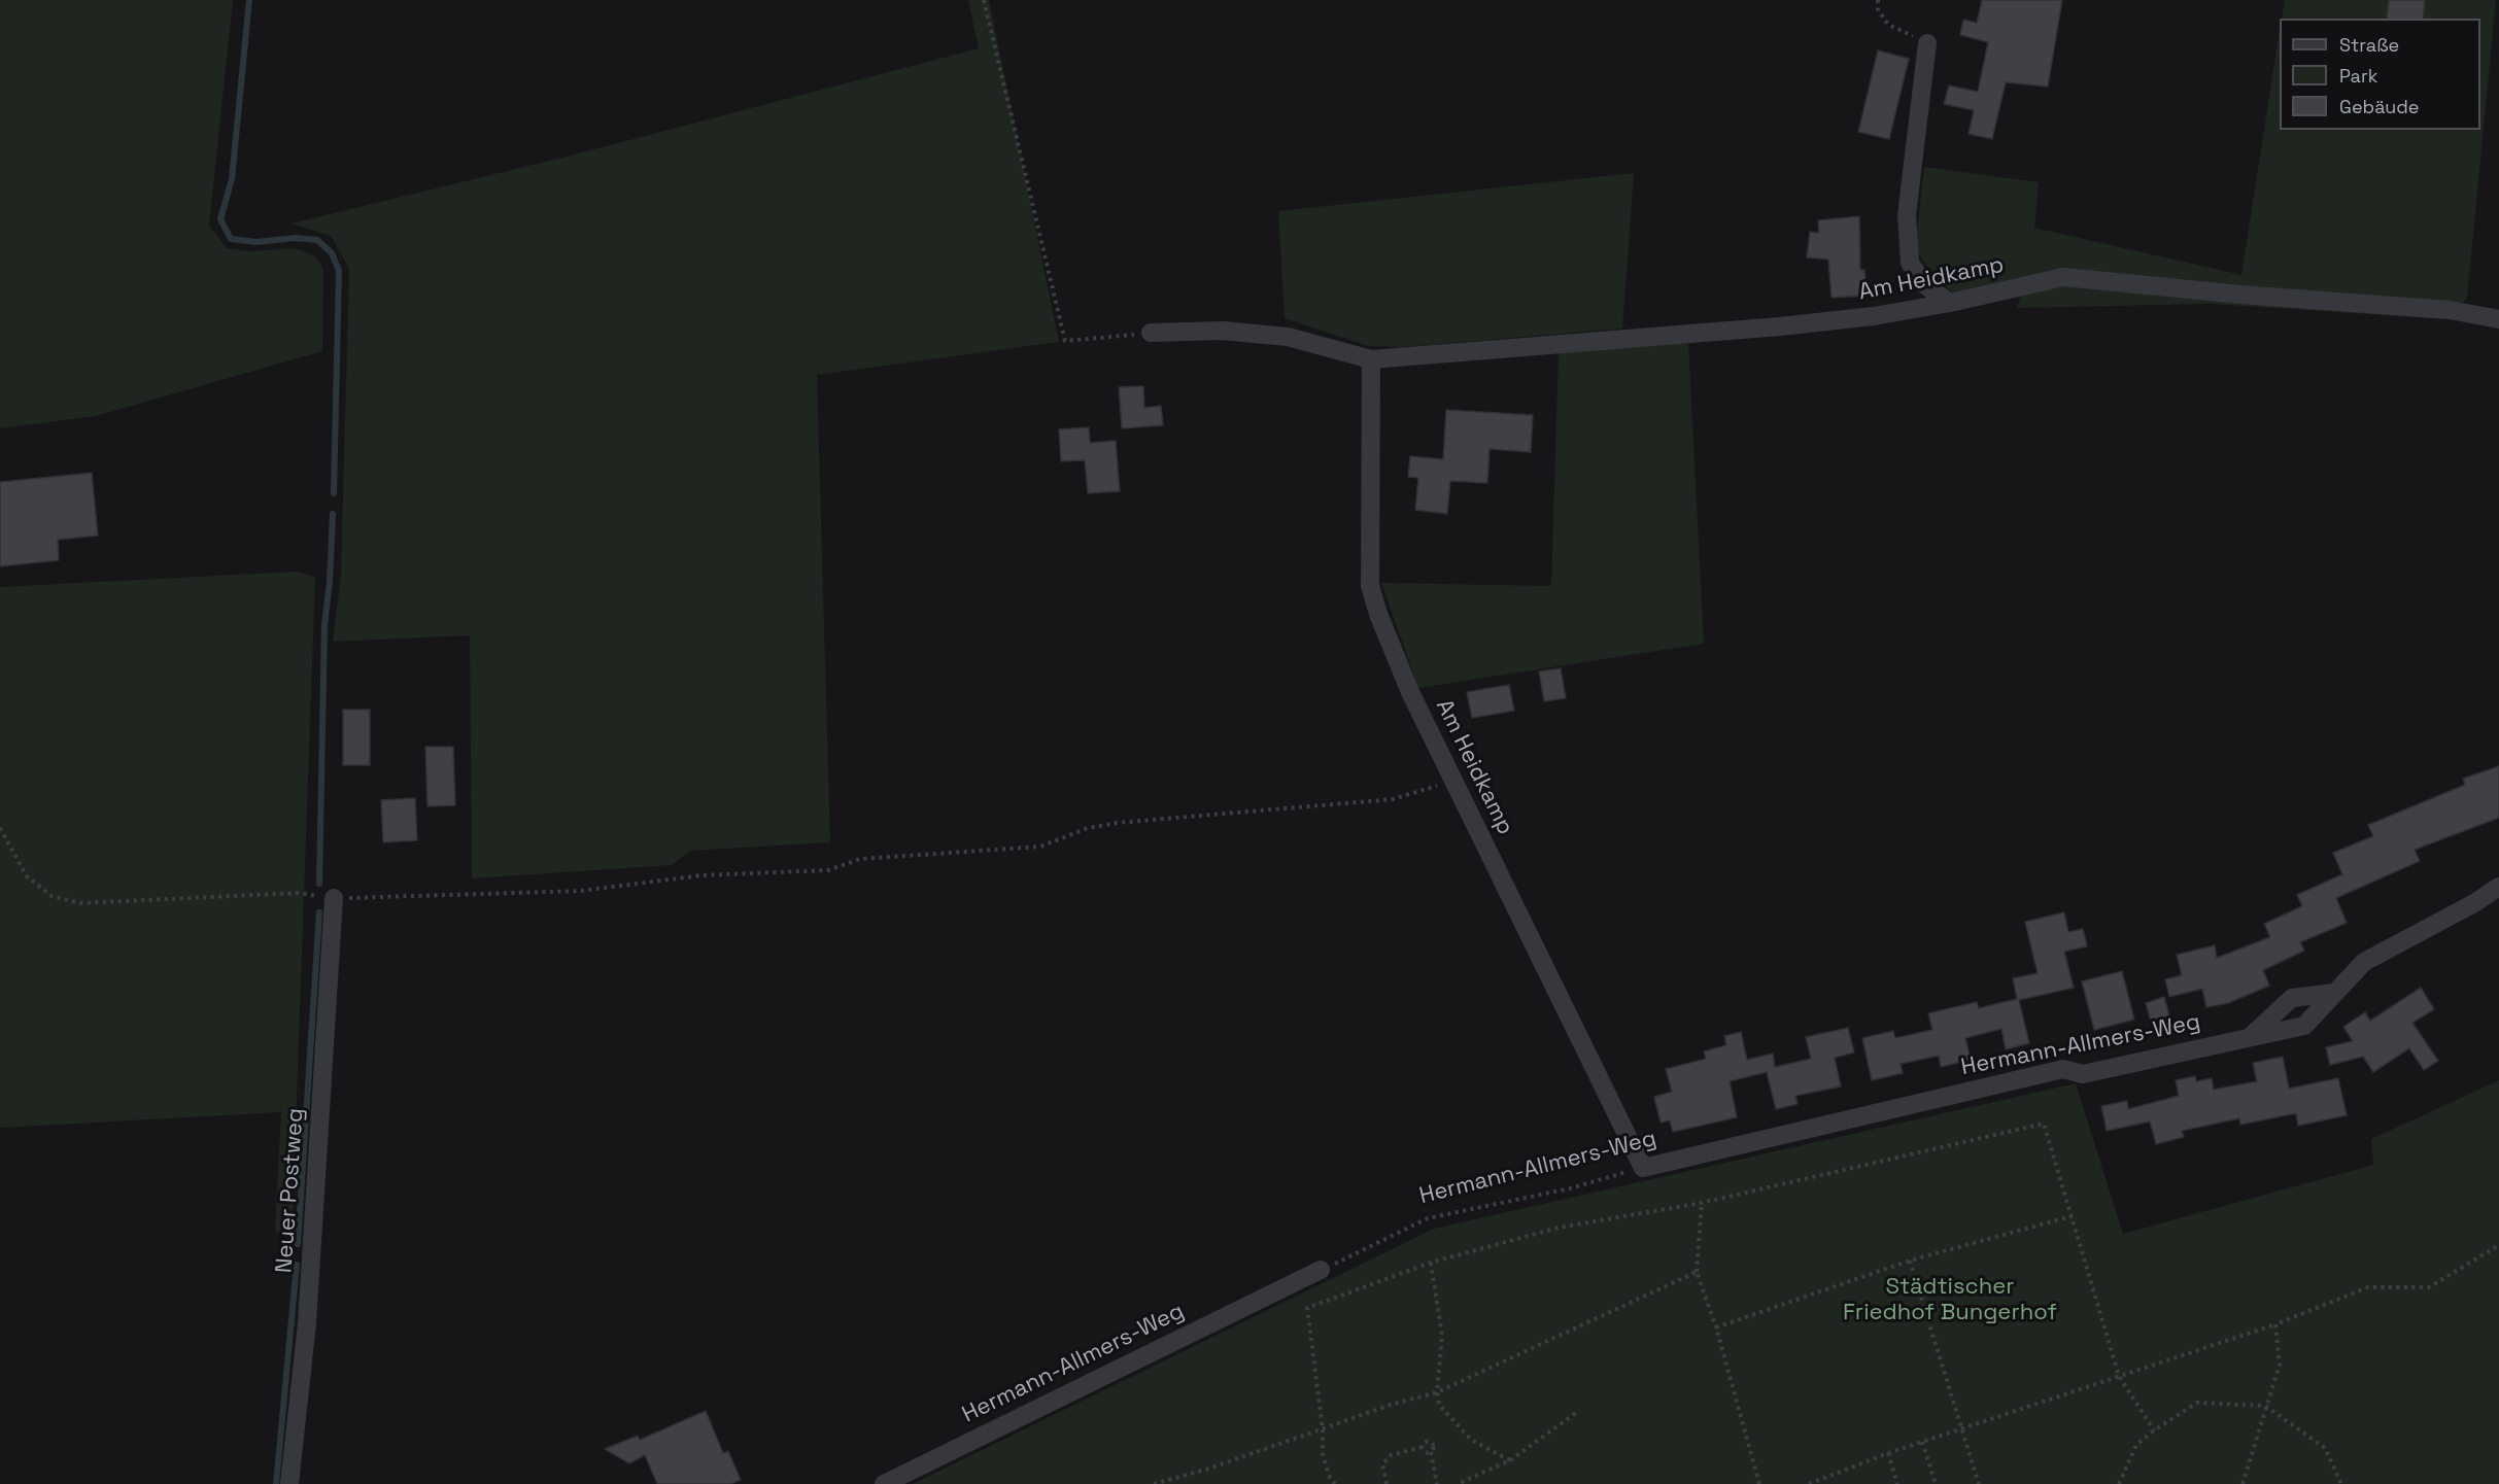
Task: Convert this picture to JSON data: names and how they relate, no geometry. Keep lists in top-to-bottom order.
{
  "streets": {
    "street": ["Am Heidkamp", "Hermann-Allmers-Weg", "Neuer Postweg"]
  },
  "crossings": [
    ["Am Heidkamp", "Hermann-Allmers-Weg"]
  ],
  "parks": ["Städtischer Friedhof Bungerhof"],
  "legend": ["Straße", "Park", "Gebäude"]
}
